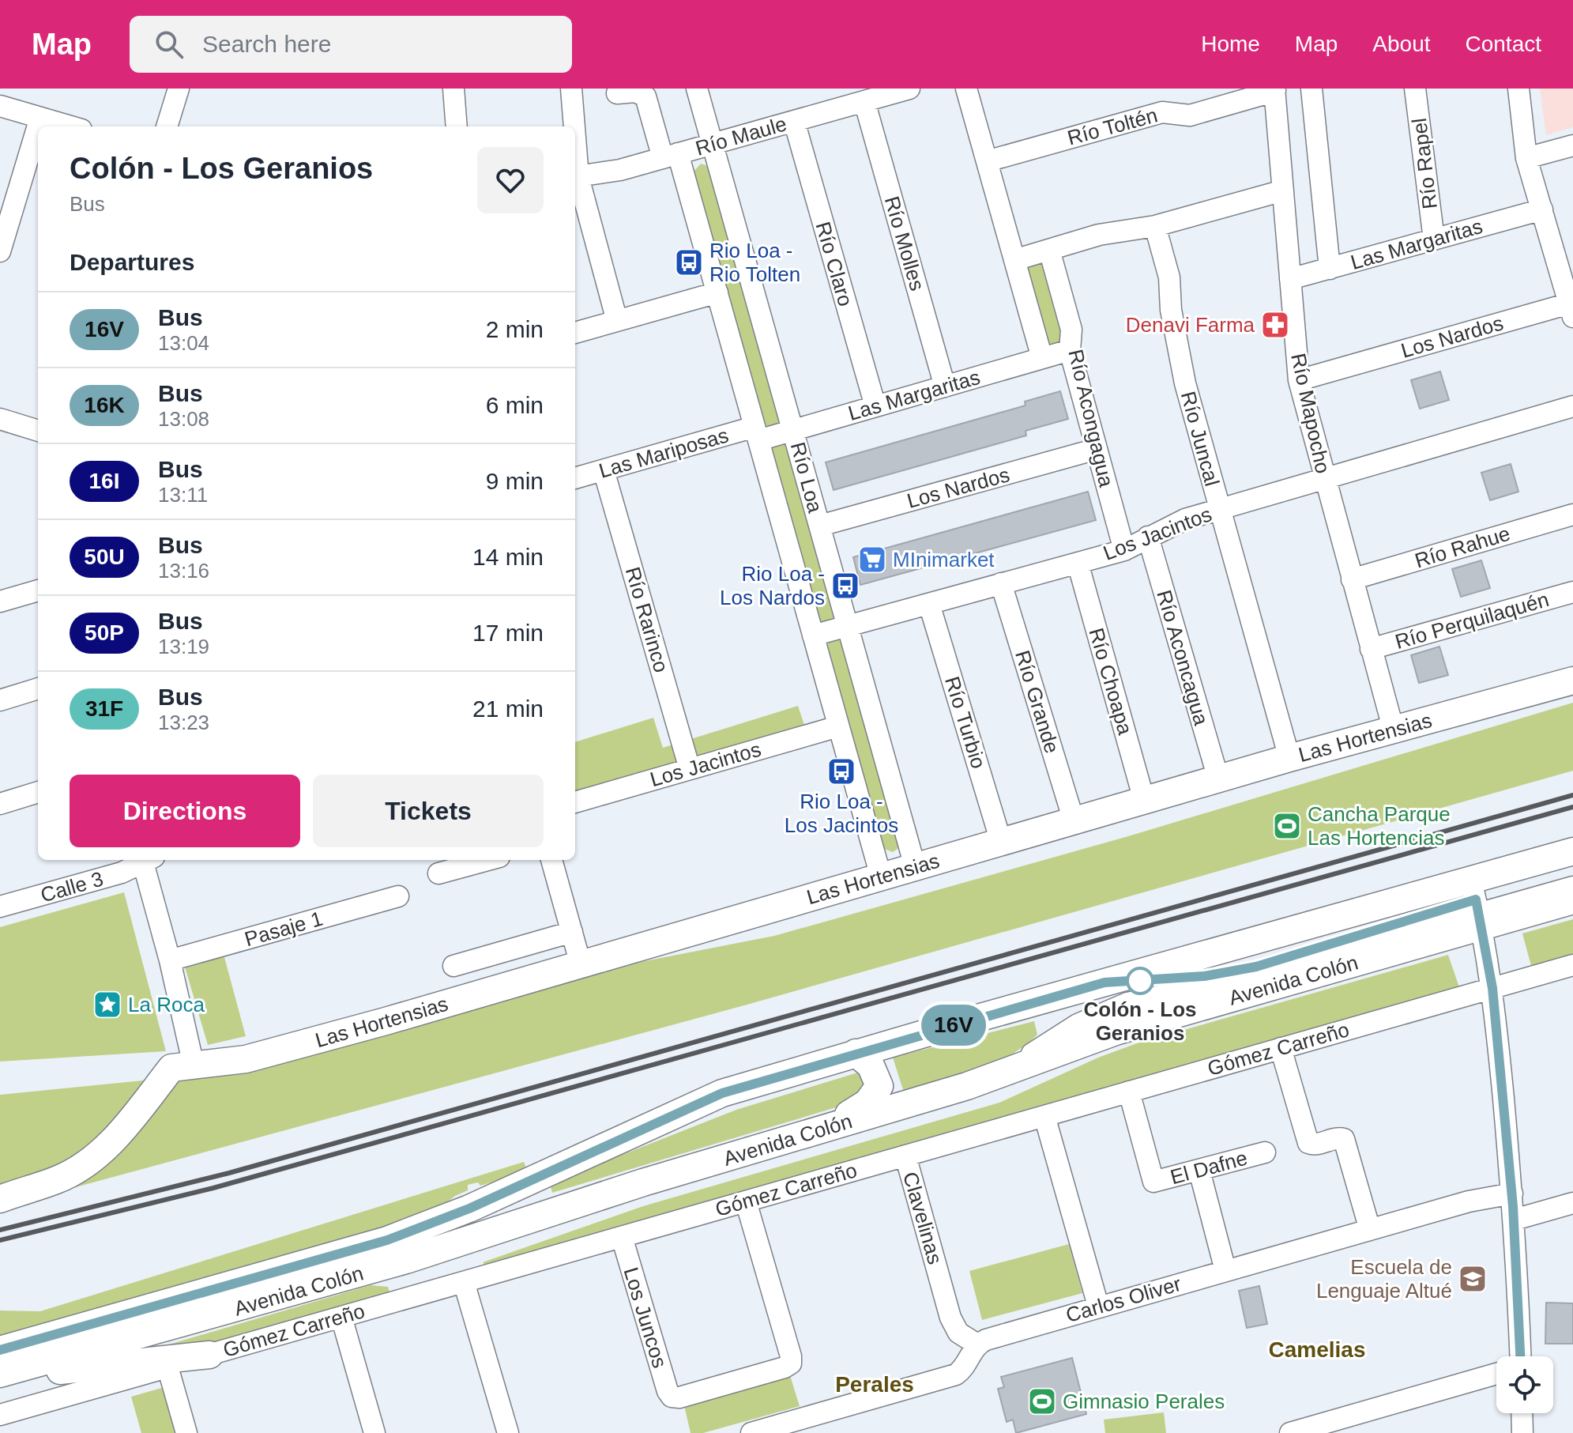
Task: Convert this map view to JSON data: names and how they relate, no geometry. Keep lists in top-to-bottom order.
{
  "streets": {
    "main road": ["Las Hortensias", "Avenida Colón"],
    "street": [
      "Río Toltén",
      "Río Maule",
      "Río Rapel",
      "Río Molles",
      "Las Margaritas",
      "Río Claro",
      "Los Nardos",
      "Río Mapocho",
      "Río Acongagua",
      "Río Juncal",
      "Las Mariposas",
      "Río Loa",
      "Los Jacintos",
      "Río Rahue",
      "Río Rarinco",
      "Río Perquilaquén",
      "Río Aconcagua",
      "Río Choapa",
      "Río Grande",
      "Río Turbio",
      "Calle 3",
      "Pasaje 1",
      "Gómez Carreño",
      "El Dafne",
      "Clavelinas",
      "Carlos Oliver",
      "Los Juncos"
    ]
  },
  "crossings": [
    ["Río Toltén", "Río Mapocho"],
    ["Río Toltén", "Río Acongagua"],
    ["Río Maule", "Río Molles"],
    ["Río Maule", "Río Claro"],
    ["Río Maule", "Río Loa"],
    ["Río Rapel", "Las Margaritas"],
    ["Río Molles", "Las Margaritas"],
    ["Las Margaritas", "Río Claro"],
    ["Las Margaritas", "Río Mapocho"],
    ["Las Margaritas", "Río Acongagua"],
    ["Las Margaritas", "Las Mariposas"],
    ["Las Margaritas", "Río Loa"],
    ["Los Nardos", "Río Mapocho"],
    ["Los Nardos", "Río Acongagua"],
    ["Los Nardos", "Río Loa"],
    ["Río Mapocho", "Los Jacintos"],
    ["Río Mapocho", "Río Rahue"],
    ["Río Mapocho", "Río Perquilaquén"],
    ["Río Mapocho", "Las Hortensias"],
    ["Río Acongagua", "Los Jacintos"],
    ["Río Juncal", "Los Jacintos"],
    ["Río Juncal", "Las Hortensias"],
    ["Las Mariposas", "Río Loa"],
    ["Las Mariposas", "Río Rarinco"],
    ["Río Loa", "Los Jacintos"],
    ["Río Loa", "Las Hortensias"],
    ["Los Jacintos", "Río Rarinco"],
    ["Los Jacintos", "Río Aconcagua"],
    ["Los Jacintos", "Río Choapa"],
    ["Los Jacintos", "Río Grande"],
    ["Los Jacintos", "Río Turbio"],
    ["Río Aconcagua", "Las Hortensias"],
    ["Río Choapa", "Las Hortensias"],
    ["Río Grande", "Las Hortensias"],
    ["Río Turbio", "Las Hortensias"],
    ["Gómez Carreño", "El Dafne"],
    ["Gómez Carreño", "Clavelinas"],
    ["Gómez Carreño", "Los Juncos"],
    ["Clavelinas", "Carlos Oliver"]
  ],
  "districts": ["Camelias", "Perales"],
  "places": {
    "bus stop": ["Rio Loa - Rio Tolten", "Rio Loa - Los Nardos", "Rio Loa - Los Jacintos"],
    "pharmacy": ["Denavi Farma"],
    "supermarket": ["MInimarket"],
    "sports": ["Cancha Parque Las Hortencias", "Gimnasio Perales"],
    "other": ["Colón - Los Geranios"],
    "place": ["La Roca"],
    "school or university": ["Escuela de Lenguaje Altué"]
  },
  "lines": ["bus line 16V"],
  "page": {
    "header": "Map",
    "search": "Search here",
    "nav": [
      "Home",
      "Map",
      "About",
      "Contact"
    ],
    "on_map": "16V",
    "heading": [
      ["Colón - Los Geranios", "Bus"],
      "Departures"
    ],
    "list": [
      {
        "mark": "16V",
        "name": "Bus",
        "note": "13:04",
        "value": "2 min"
      },
      {
        "mark": "16K",
        "name": "Bus",
        "note": "13:08",
        "value": "6 min"
      },
      {
        "mark": "16I",
        "name": "Bus",
        "note": "13:11",
        "value": "9 min"
      },
      {
        "mark": "50U",
        "name": "Bus",
        "note": "13:16",
        "value": "14 min"
      },
      {
        "mark": "50P",
        "name": "Bus",
        "note": "13:19",
        "value": "17 min"
      },
      {
        "mark": "31F",
        "name": "Bus",
        "note": "13:23",
        "value": "21 min"
      }
    ],
    "buttons": ["Directions", "Tickets"]
  }
}
